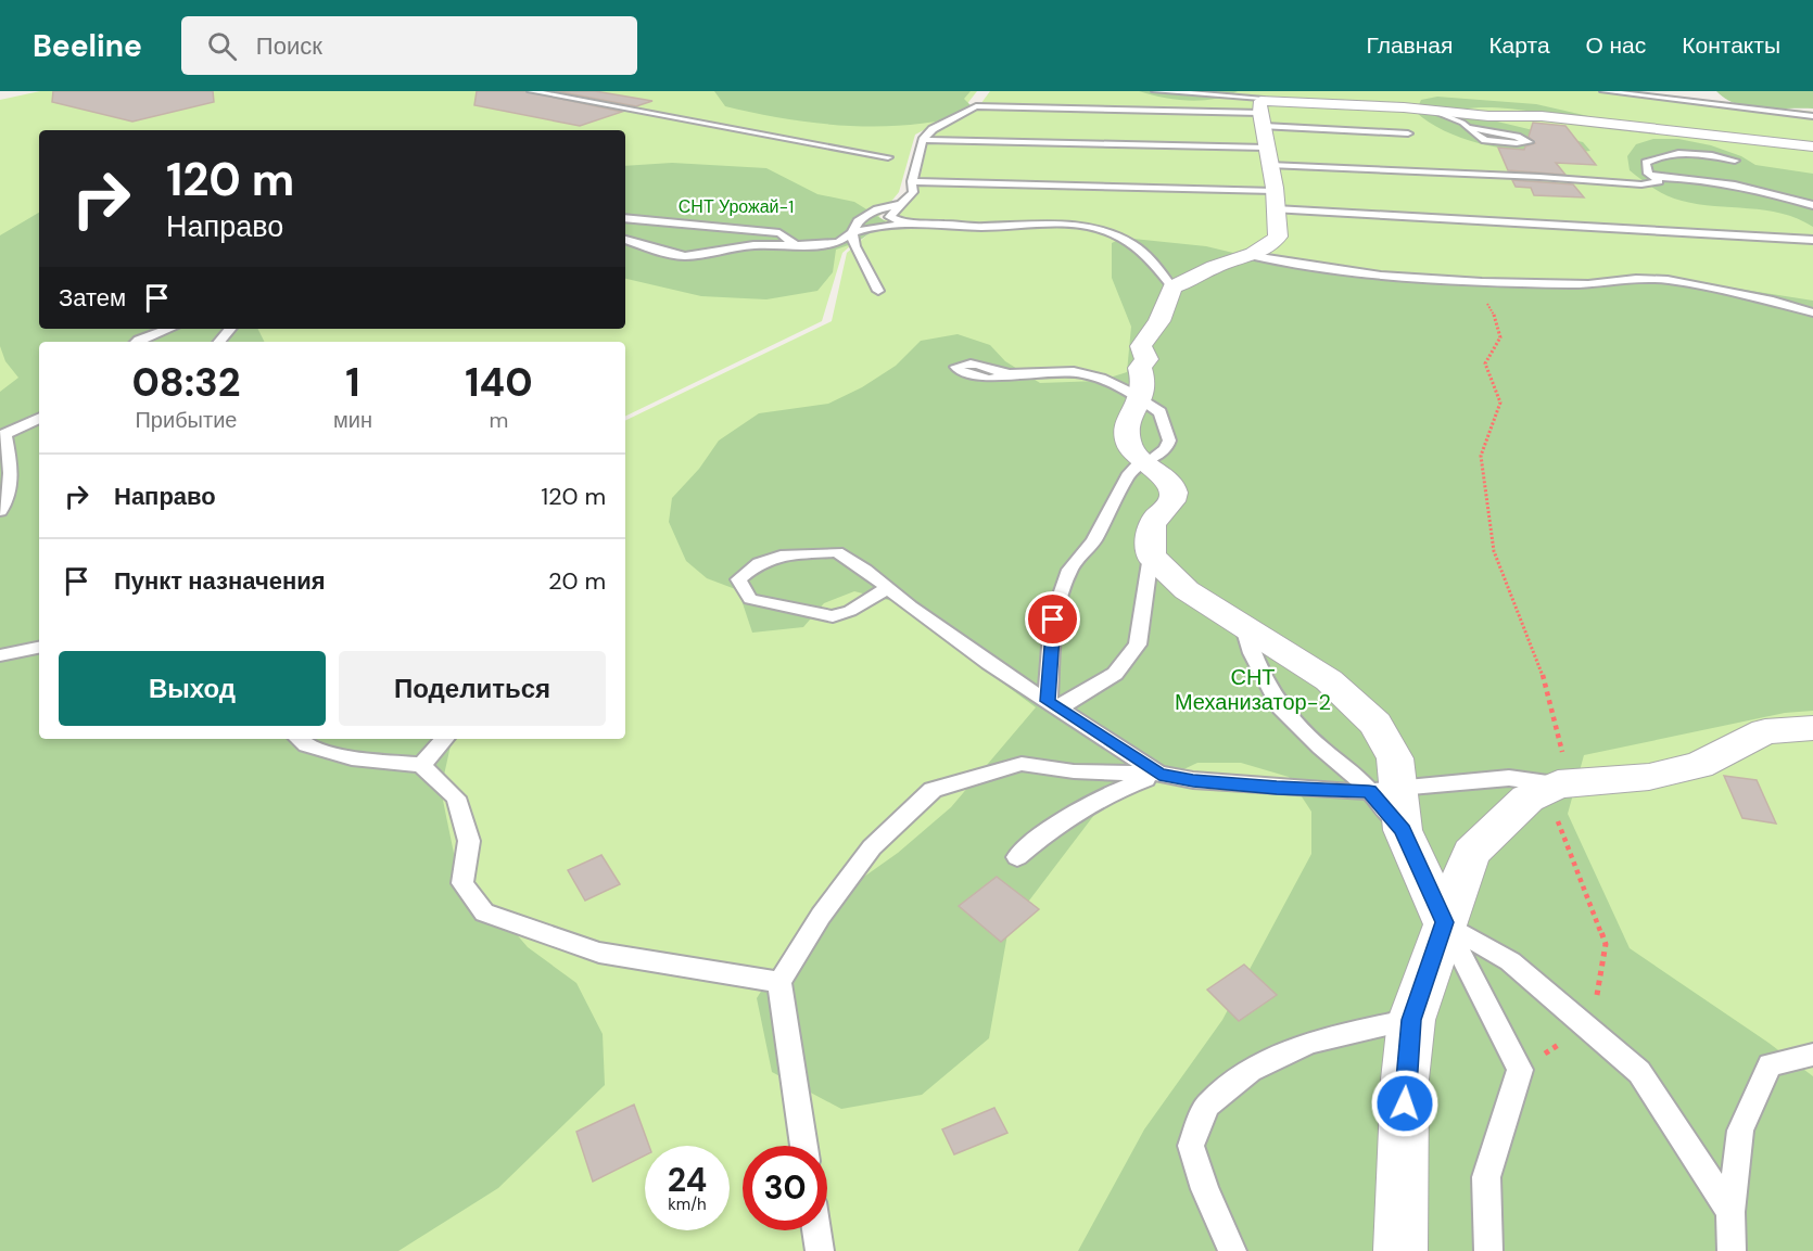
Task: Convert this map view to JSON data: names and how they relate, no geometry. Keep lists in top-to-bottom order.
{
  "parks": ["СНТ Урожай-1", "СНТ Механизатор-2"],
  "page": {
    "header": "Beeline",
    "search": "Поиск",
    "nav": [
      "Главная",
      "Карта",
      "О нас",
      "Контакты"
    ],
    "turn": ["120 m", "Направо"],
    "then": "Затем",
    "eta": [
      "08:32",
      "Прибытие",
      "1",
      "мин",
      "140",
      "m"
    ],
    "list": [
      {
        "name": "Направо",
        "value": "120 m"
      },
      {
        "name": "Пункт назначения",
        "value": "20 m"
      }
    ],
    "buttons": ["Выход", "Поделиться"],
    "speed": "24 km/h",
    "limit": "30"
  }
}
